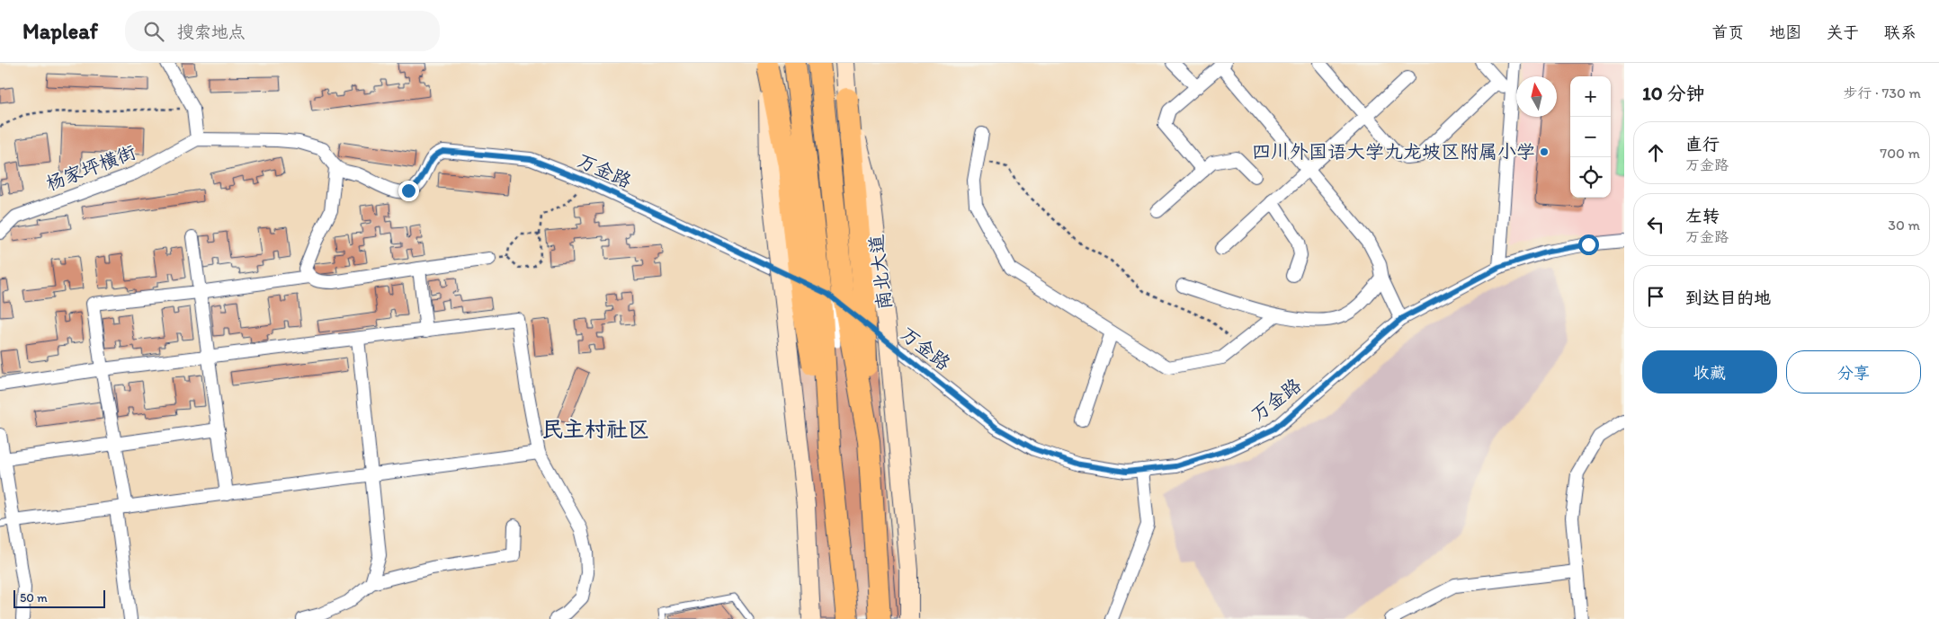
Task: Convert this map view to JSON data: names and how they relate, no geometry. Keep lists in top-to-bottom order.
{
  "streets": {
    "highway": ["南北大道"],
    "street": ["杨家坪横街", "万金路"]
  },
  "districts": ["民主村社区"],
  "places": ["四川外国语大学九龙坡区附属小学"],
  "scale_bar": "50 m",
  "north": "top",
  "page": {
    "header": "Mapleaf",
    "search": "搜索地点",
    "nav": [
      "首页",
      "地图",
      "关于",
      "联系"
    ],
    "heading": ["10 分钟", "步行 · 730 m"],
    "map_buttons": ["+", "−"],
    "list": [
      ["直行", "万金路", "700 m"],
      ["左转", "万金路", "30 m"],
      "到达目的地"
    ],
    "buttons": ["收藏", "分享"],
    "scale": "50 m"
  }
}
